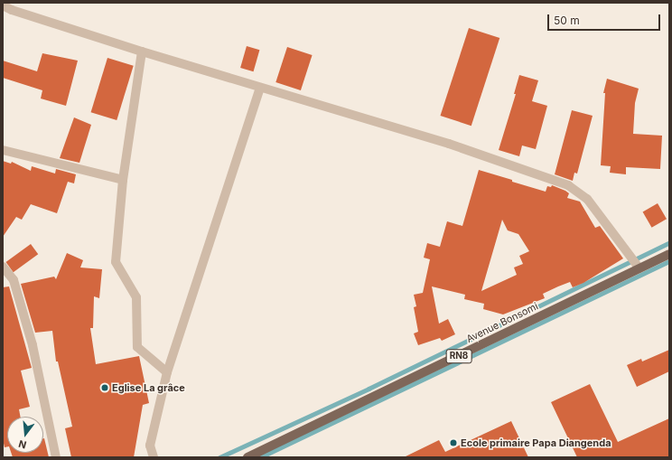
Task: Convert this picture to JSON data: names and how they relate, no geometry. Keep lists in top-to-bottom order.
{
  "streets": {
    "main road": ["Avenue Bonsomi", "RN8"]
  },
  "places": ["Eglise La grâce", "Ecole primaire Papa Diangenda"],
  "scale_bar": "50 m",
  "north": "bottom"
}
